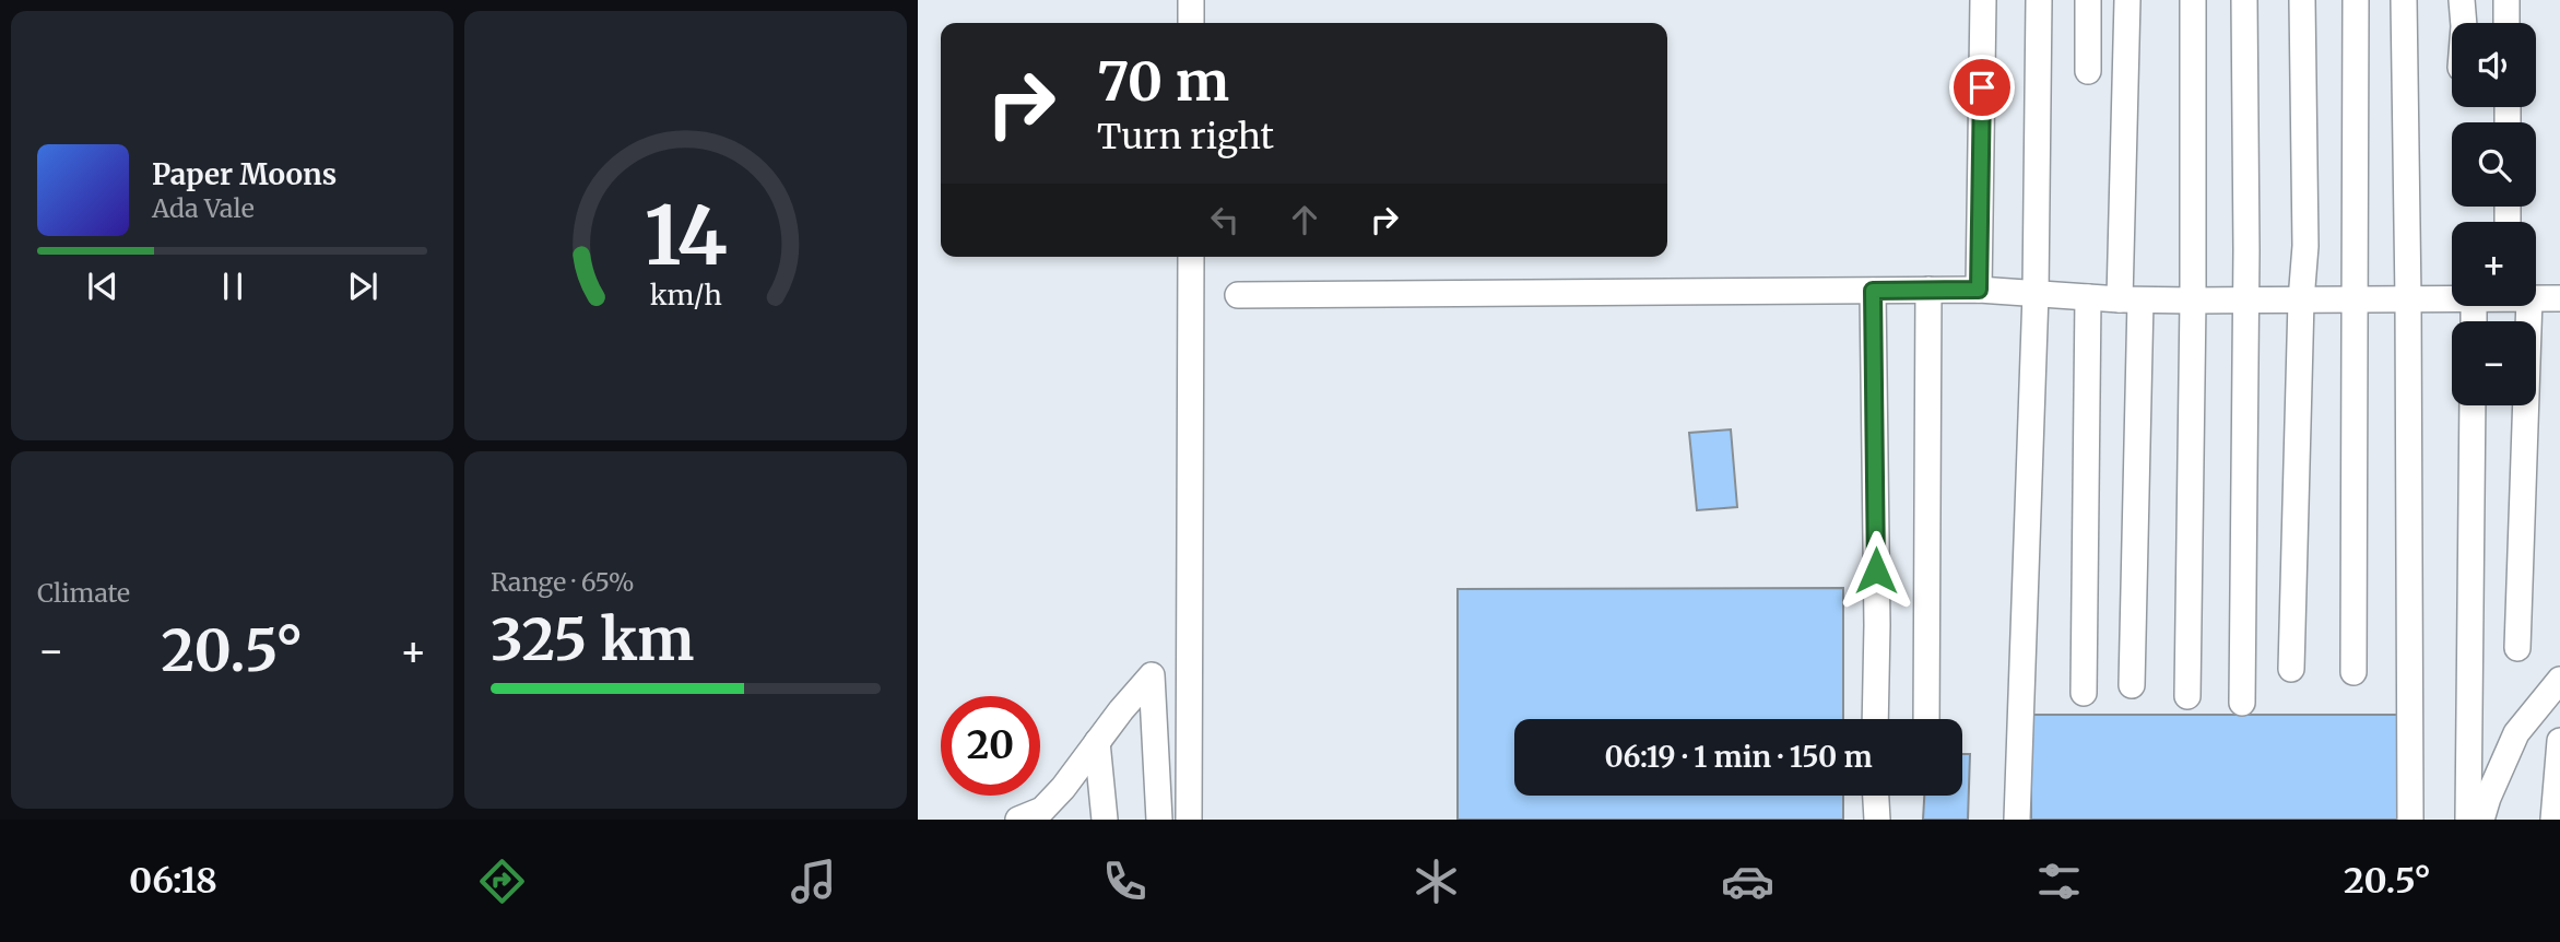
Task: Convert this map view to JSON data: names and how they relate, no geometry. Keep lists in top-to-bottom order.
{
  "page": {
    "map_buttons": ["+", "−"],
    "turn": ["70 m", "Turn right"],
    "song": ["Paper Moons", "Ada Vale"],
    "tile": [
      "Climate",
      ["Range · 65%", "325 km"]
    ],
    "heat": ["−", "20.5°", "+"],
    "limit": "20",
    "trip": "06:19 · 1 min · 150 m",
    "tabs": ["06:18", "20.5°"],
    "gauge": ["14", "km/h"]
  }
}
